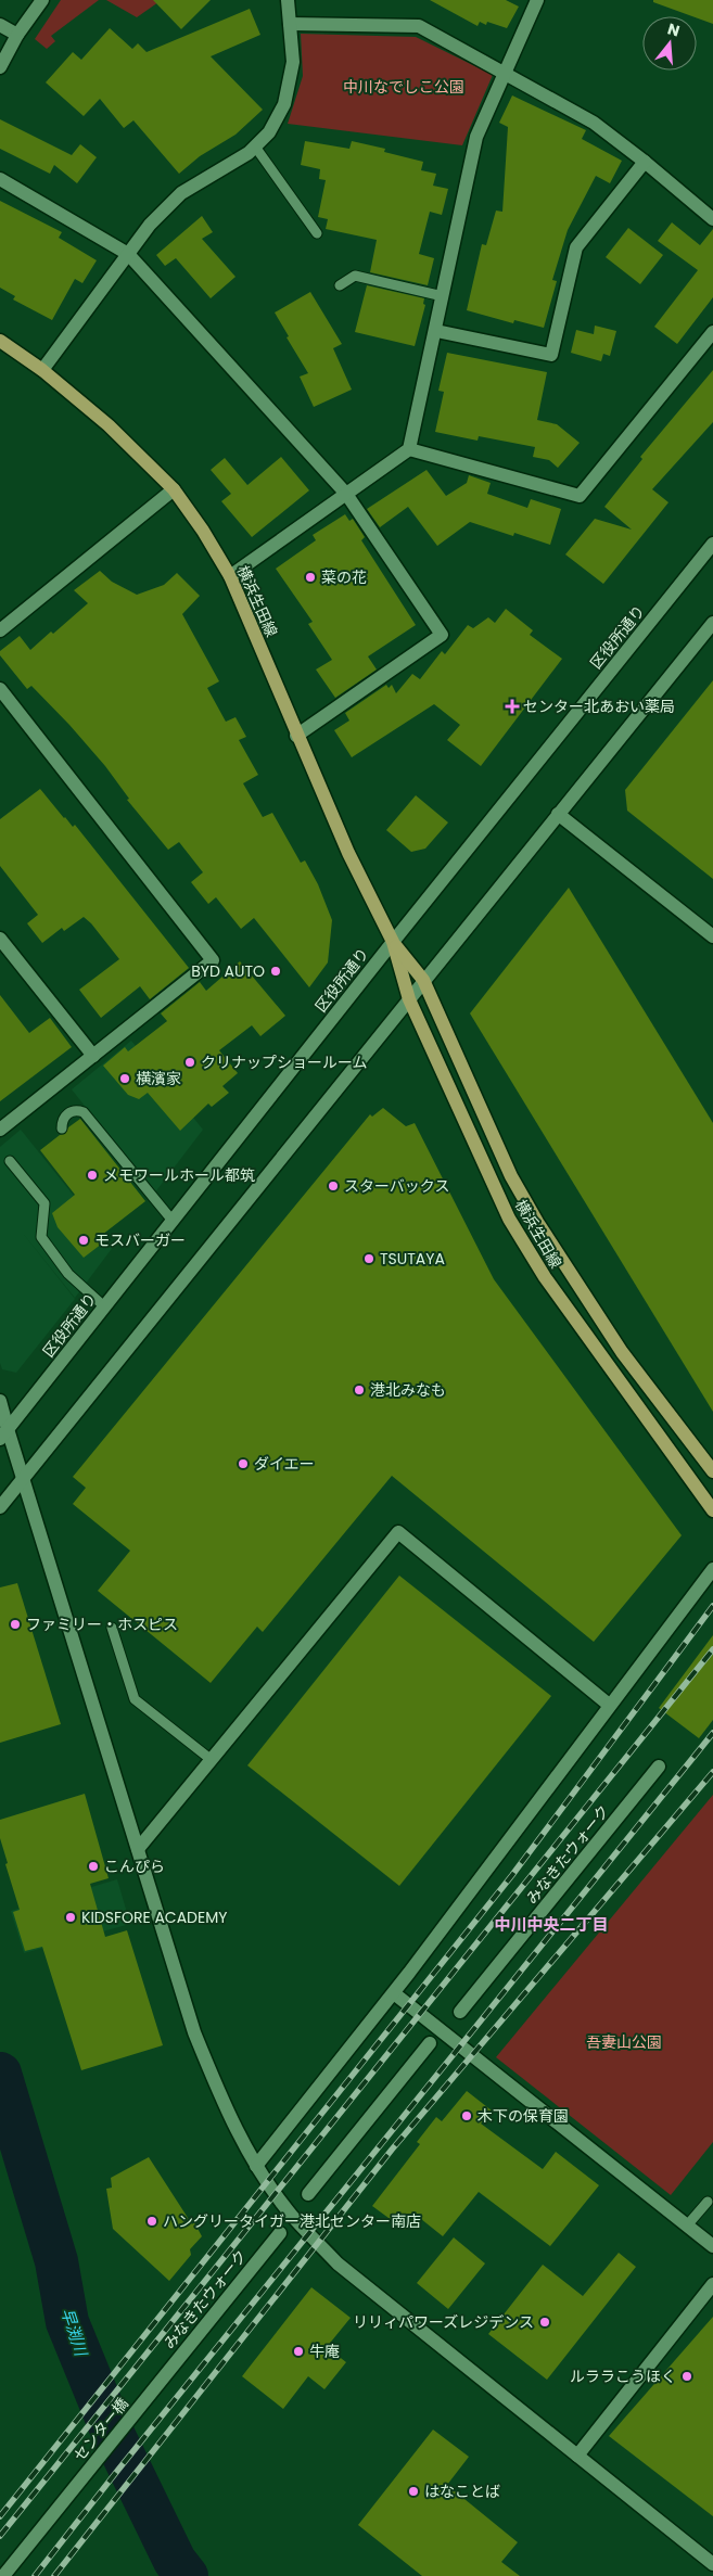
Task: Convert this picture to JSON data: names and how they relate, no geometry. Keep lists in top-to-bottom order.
{
  "streets": {
    "main road": ["横浜生田線"],
    "street": ["区役所通り", "みなきたウォーク", "センター橋"]
  },
  "crossings": [
    ["横浜生田線", "区役所通り"],
    ["みなきたウォーク", "センター橋"]
  ],
  "districts": ["中川中央二丁目"],
  "water": ["早渕川"],
  "parks": ["中川なでしこ公園", "吾妻山公園"],
  "places": {
    "other": [
      "菜の花",
      "BYD AUTO",
      "クリナップショールーム",
      "横濱家",
      "メモワールホール都筑",
      "スターバックス",
      "モスバーガー",
      "TSUTAYA",
      "港北みなも",
      "ダイエー",
      "ファミリー・ホスピス",
      "こんぴら",
      "KIDSFORE ACADEMY",
      "木下の保育園",
      "ハングリータイガー港北センター南店",
      "リリィパワーズレジデンス",
      "牛庵",
      "ルララこうほく",
      "はなことば"
    ],
    "health": ["センター北あおい薬局"]
  },
  "north": "top"
}
